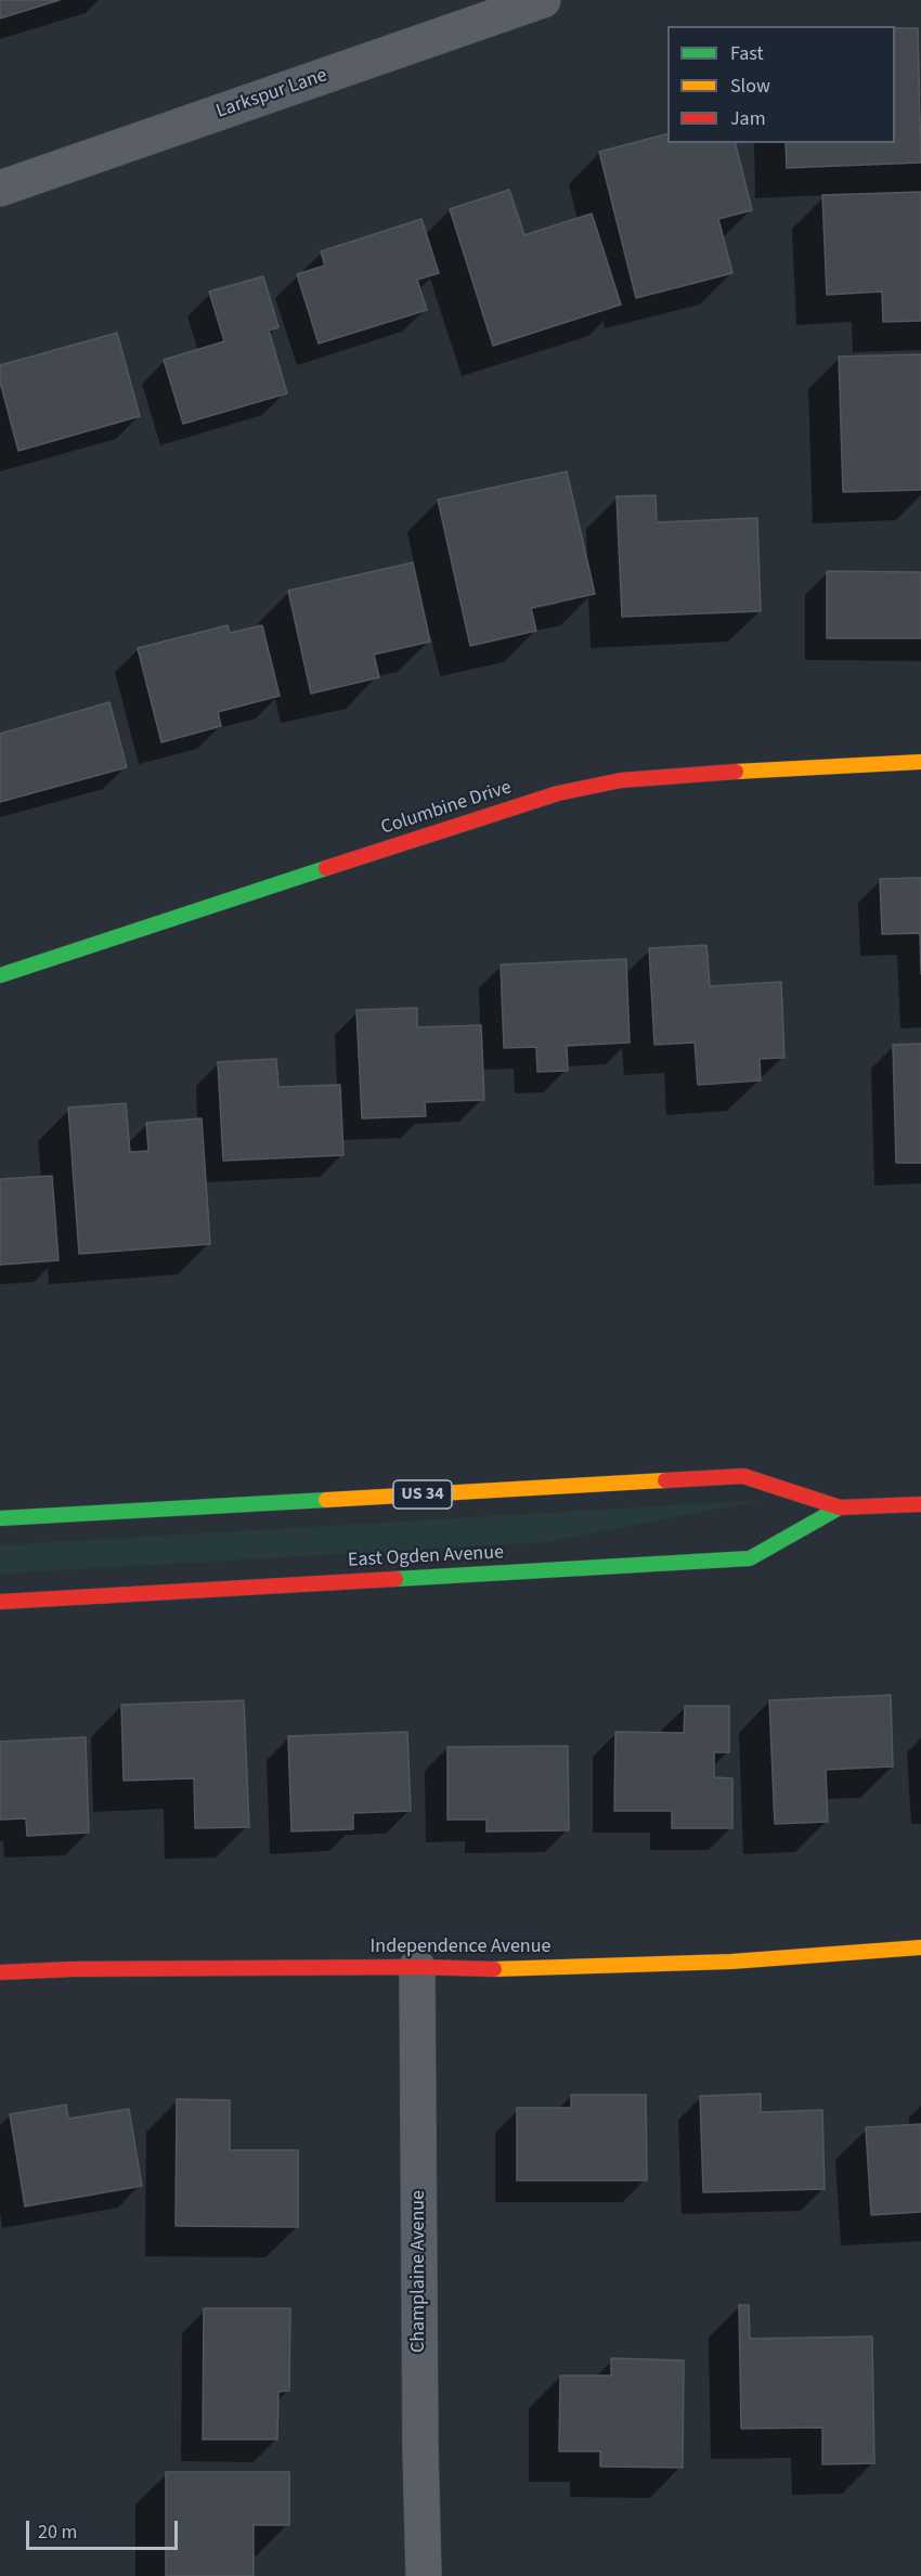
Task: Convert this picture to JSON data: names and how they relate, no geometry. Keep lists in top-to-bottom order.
{
  "streets": {
    "street": [
      "Larkspur Lane",
      "Columbine Drive",
      "US 34",
      "East Ogden Avenue",
      "Independence Avenue",
      "Champlaine Avenue"
    ]
  },
  "crossings": [
    ["Independence Avenue", "Champlaine Avenue"]
  ],
  "legend": ["Fast", "Slow", "Jam"],
  "scale_bar": "20 m"
}
